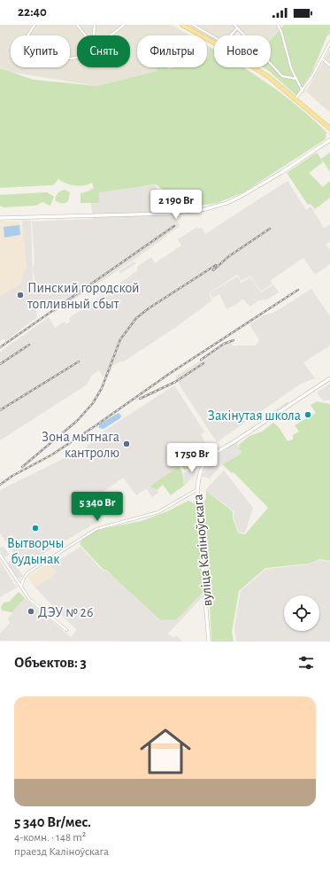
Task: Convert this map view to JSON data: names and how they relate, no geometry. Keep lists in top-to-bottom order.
{
  "streets": {
    "street": ["вуліца Каліноўскага"]
  },
  "places": [
    "Пинский городской топливный сбыт",
    "Закінутая школа",
    "Зона мытнага кантролю",
    "Вытворчы будынак",
    "ДЭУ № 26"
  ],
  "page": {
    "status": "22:40",
    "chip": [
      "Купить",
      "Снять",
      "Фильтры",
      "Новое"
    ],
    "price": ["2 190 Br", "1 750 Br", "5 340 Br"],
    "heading": "Объектов: 3",
    "list": [
      {
        "name": "5 340 Br/мес.",
        "note": "4-комн. · 148 m² · праезд Каліноўскага"
      }
    ]
  }
}
